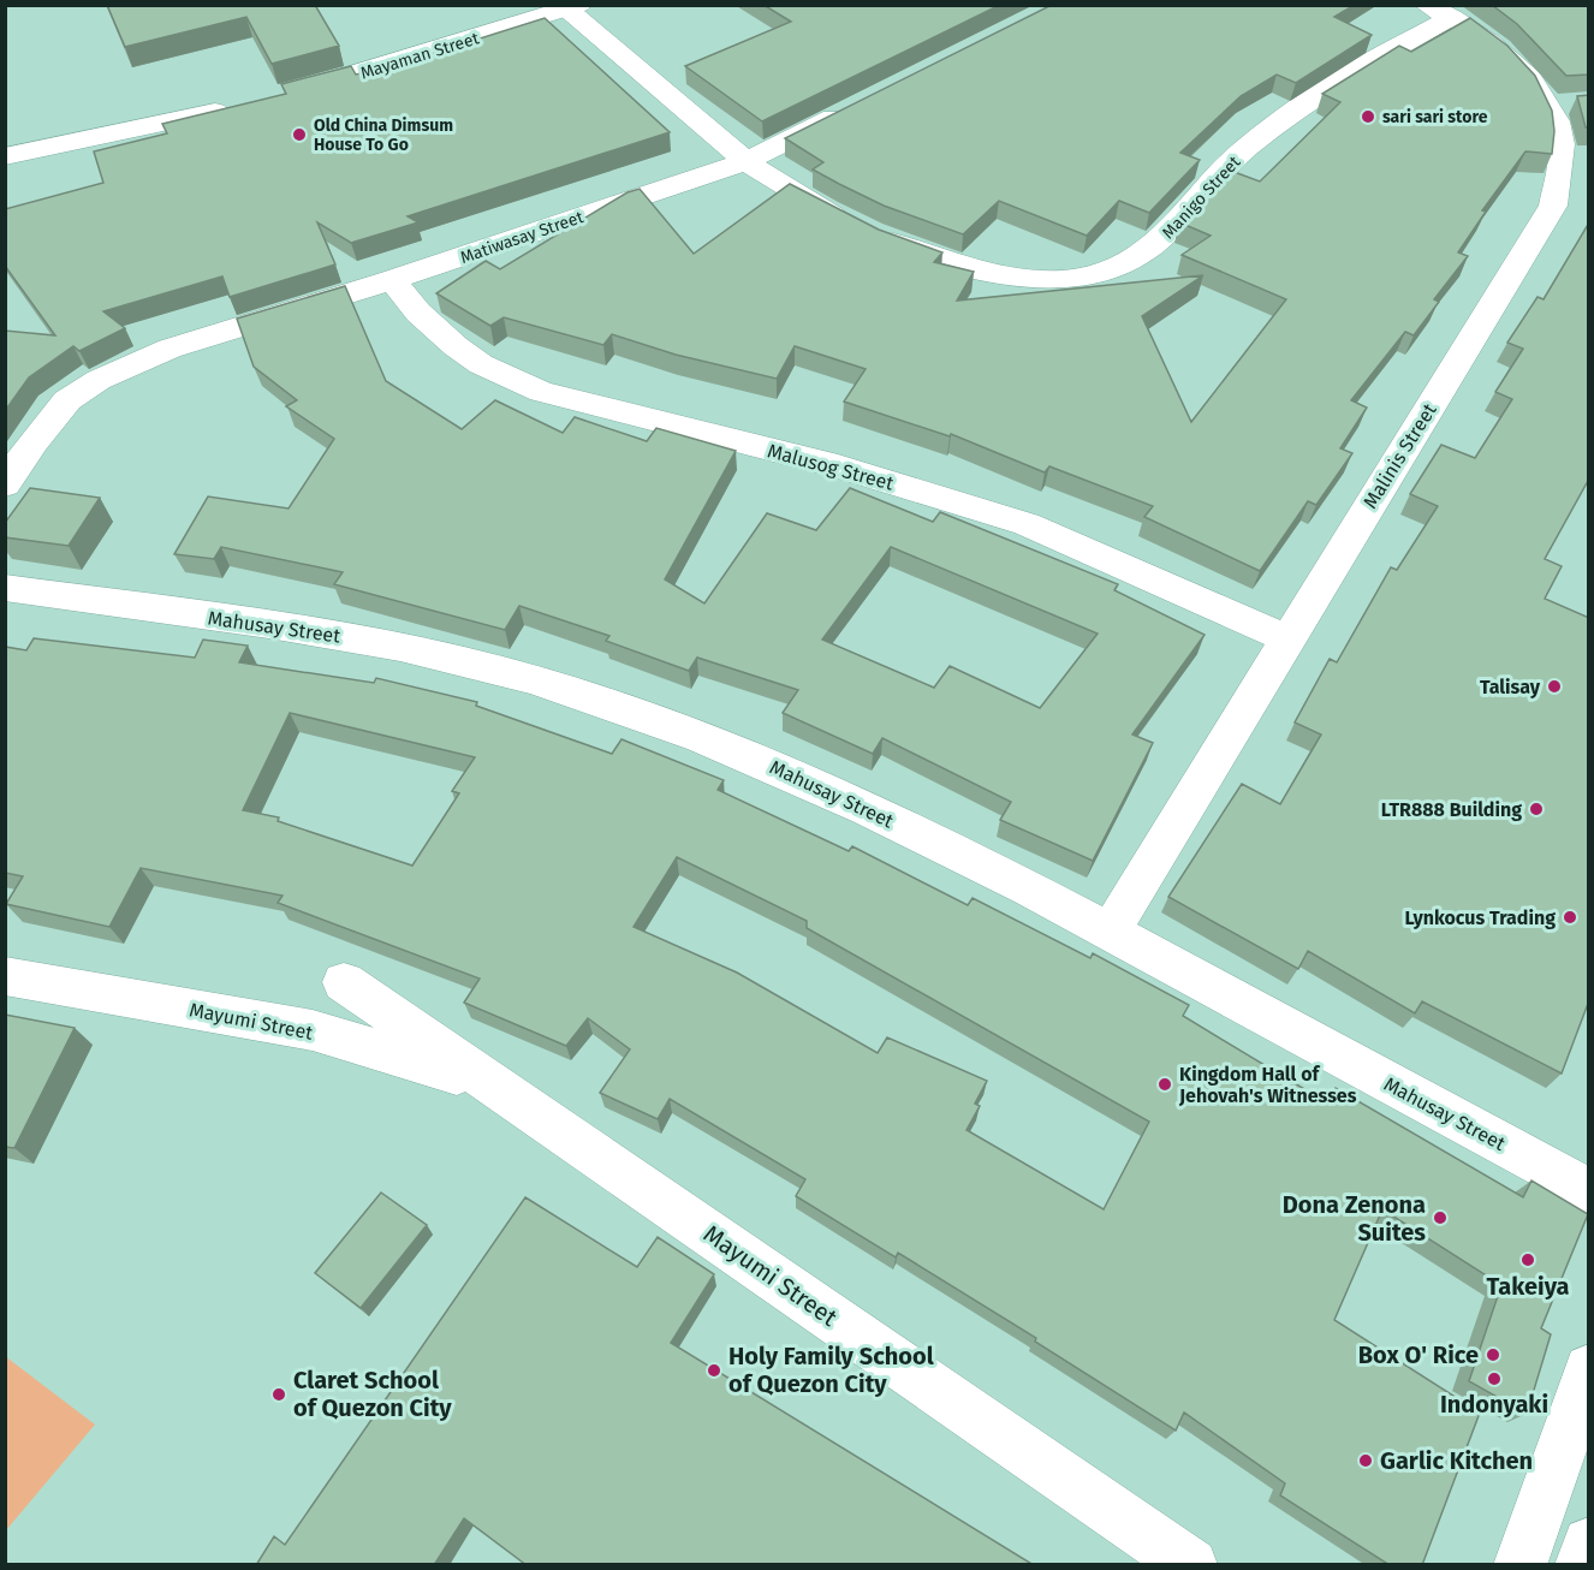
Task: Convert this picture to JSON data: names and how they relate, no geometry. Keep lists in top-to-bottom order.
{
  "streets": {
    "street": [
      "Mayaman Street",
      "Manigo Street",
      "Matiwasay Street",
      "Malinis Street",
      "Malusog Street",
      "Mahusay Street",
      "Mayumi Street"
    ]
  },
  "crossings": [
    ["Mayaman Street", "Manigo Street"],
    ["Manigo Street", "Matiwasay Street"],
    ["Manigo Street", "Malinis Street"],
    ["Matiwasay Street", "Malusog Street"],
    ["Malinis Street", "Malusog Street"],
    ["Malinis Street", "Mahusay Street"]
  ],
  "places": [
    "sari sari store",
    "Old China Dimsum House To Go",
    "Talisay",
    "LTR888 Building",
    "Lynkocus Trading",
    "Kingdom Hall of Jehovah's Witnesses",
    "Dona Zenona Suites",
    "Takeiya",
    "Box O' Rice",
    "Holy Family School of Quezon City",
    "Indonyaki",
    "Claret School of Quezon City",
    "Garlic Kitchen"
  ]
}
